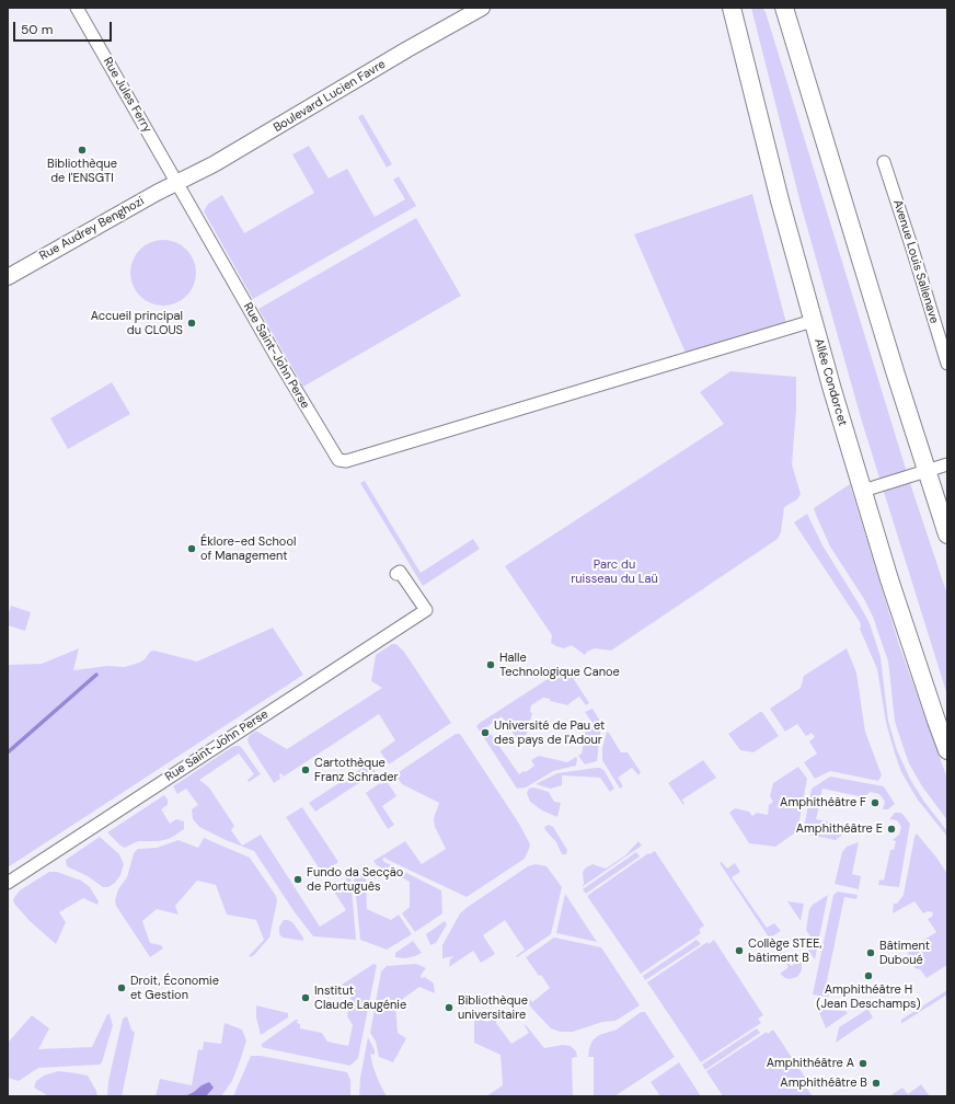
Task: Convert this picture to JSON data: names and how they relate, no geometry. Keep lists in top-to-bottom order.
{
  "streets": {
    "main road": ["Allée Condorcet"],
    "street": [
      "Rue Jules Ferry",
      "Boulevard Lucien Favre",
      "Rue Audrey Benghozi",
      "Avenue Louis Sallenave",
      "Rue Saint-John Perse"
    ]
  },
  "crossings": [
    ["Rue Jules Ferry", "Boulevard Lucien Favre"],
    ["Rue Jules Ferry", "Rue Audrey Benghozi"],
    ["Rue Jules Ferry", "Rue Saint-John Perse"],
    ["Boulevard Lucien Favre", "Rue Audrey Benghozi"],
    ["Boulevard Lucien Favre", "Rue Saint-John Perse"],
    ["Rue Audrey Benghozi", "Rue Saint-John Perse"],
    ["Rue Saint-John Perse", "Allée Condorcet"]
  ],
  "parks": ["Parc du ruisseau du Laü"],
  "places": [
    "Bibliothèque de l'ENSGTI",
    "Accueil principal du CLOUS",
    "Éklore-ed School of Management",
    "Halle Technologique Canoe",
    "Université de Pau et des pays de l'Adour",
    "Cartothèque Franz Schrader",
    "Amphithéâtre F",
    "Amphithéâtre E",
    "Fundo da Secção de Português",
    "Collège STEE, bâtiment B",
    "Bâtiment Duboué",
    "Amphithéâtre H (Jean Deschamps)",
    "Droit, Économie et Gestion",
    "Institut Claude Laugénie",
    "Bibliothèque universitaire",
    "Amphithéâtre A",
    "Amphithéâtre B"
  ],
  "scale_bar": "50 m"
}
